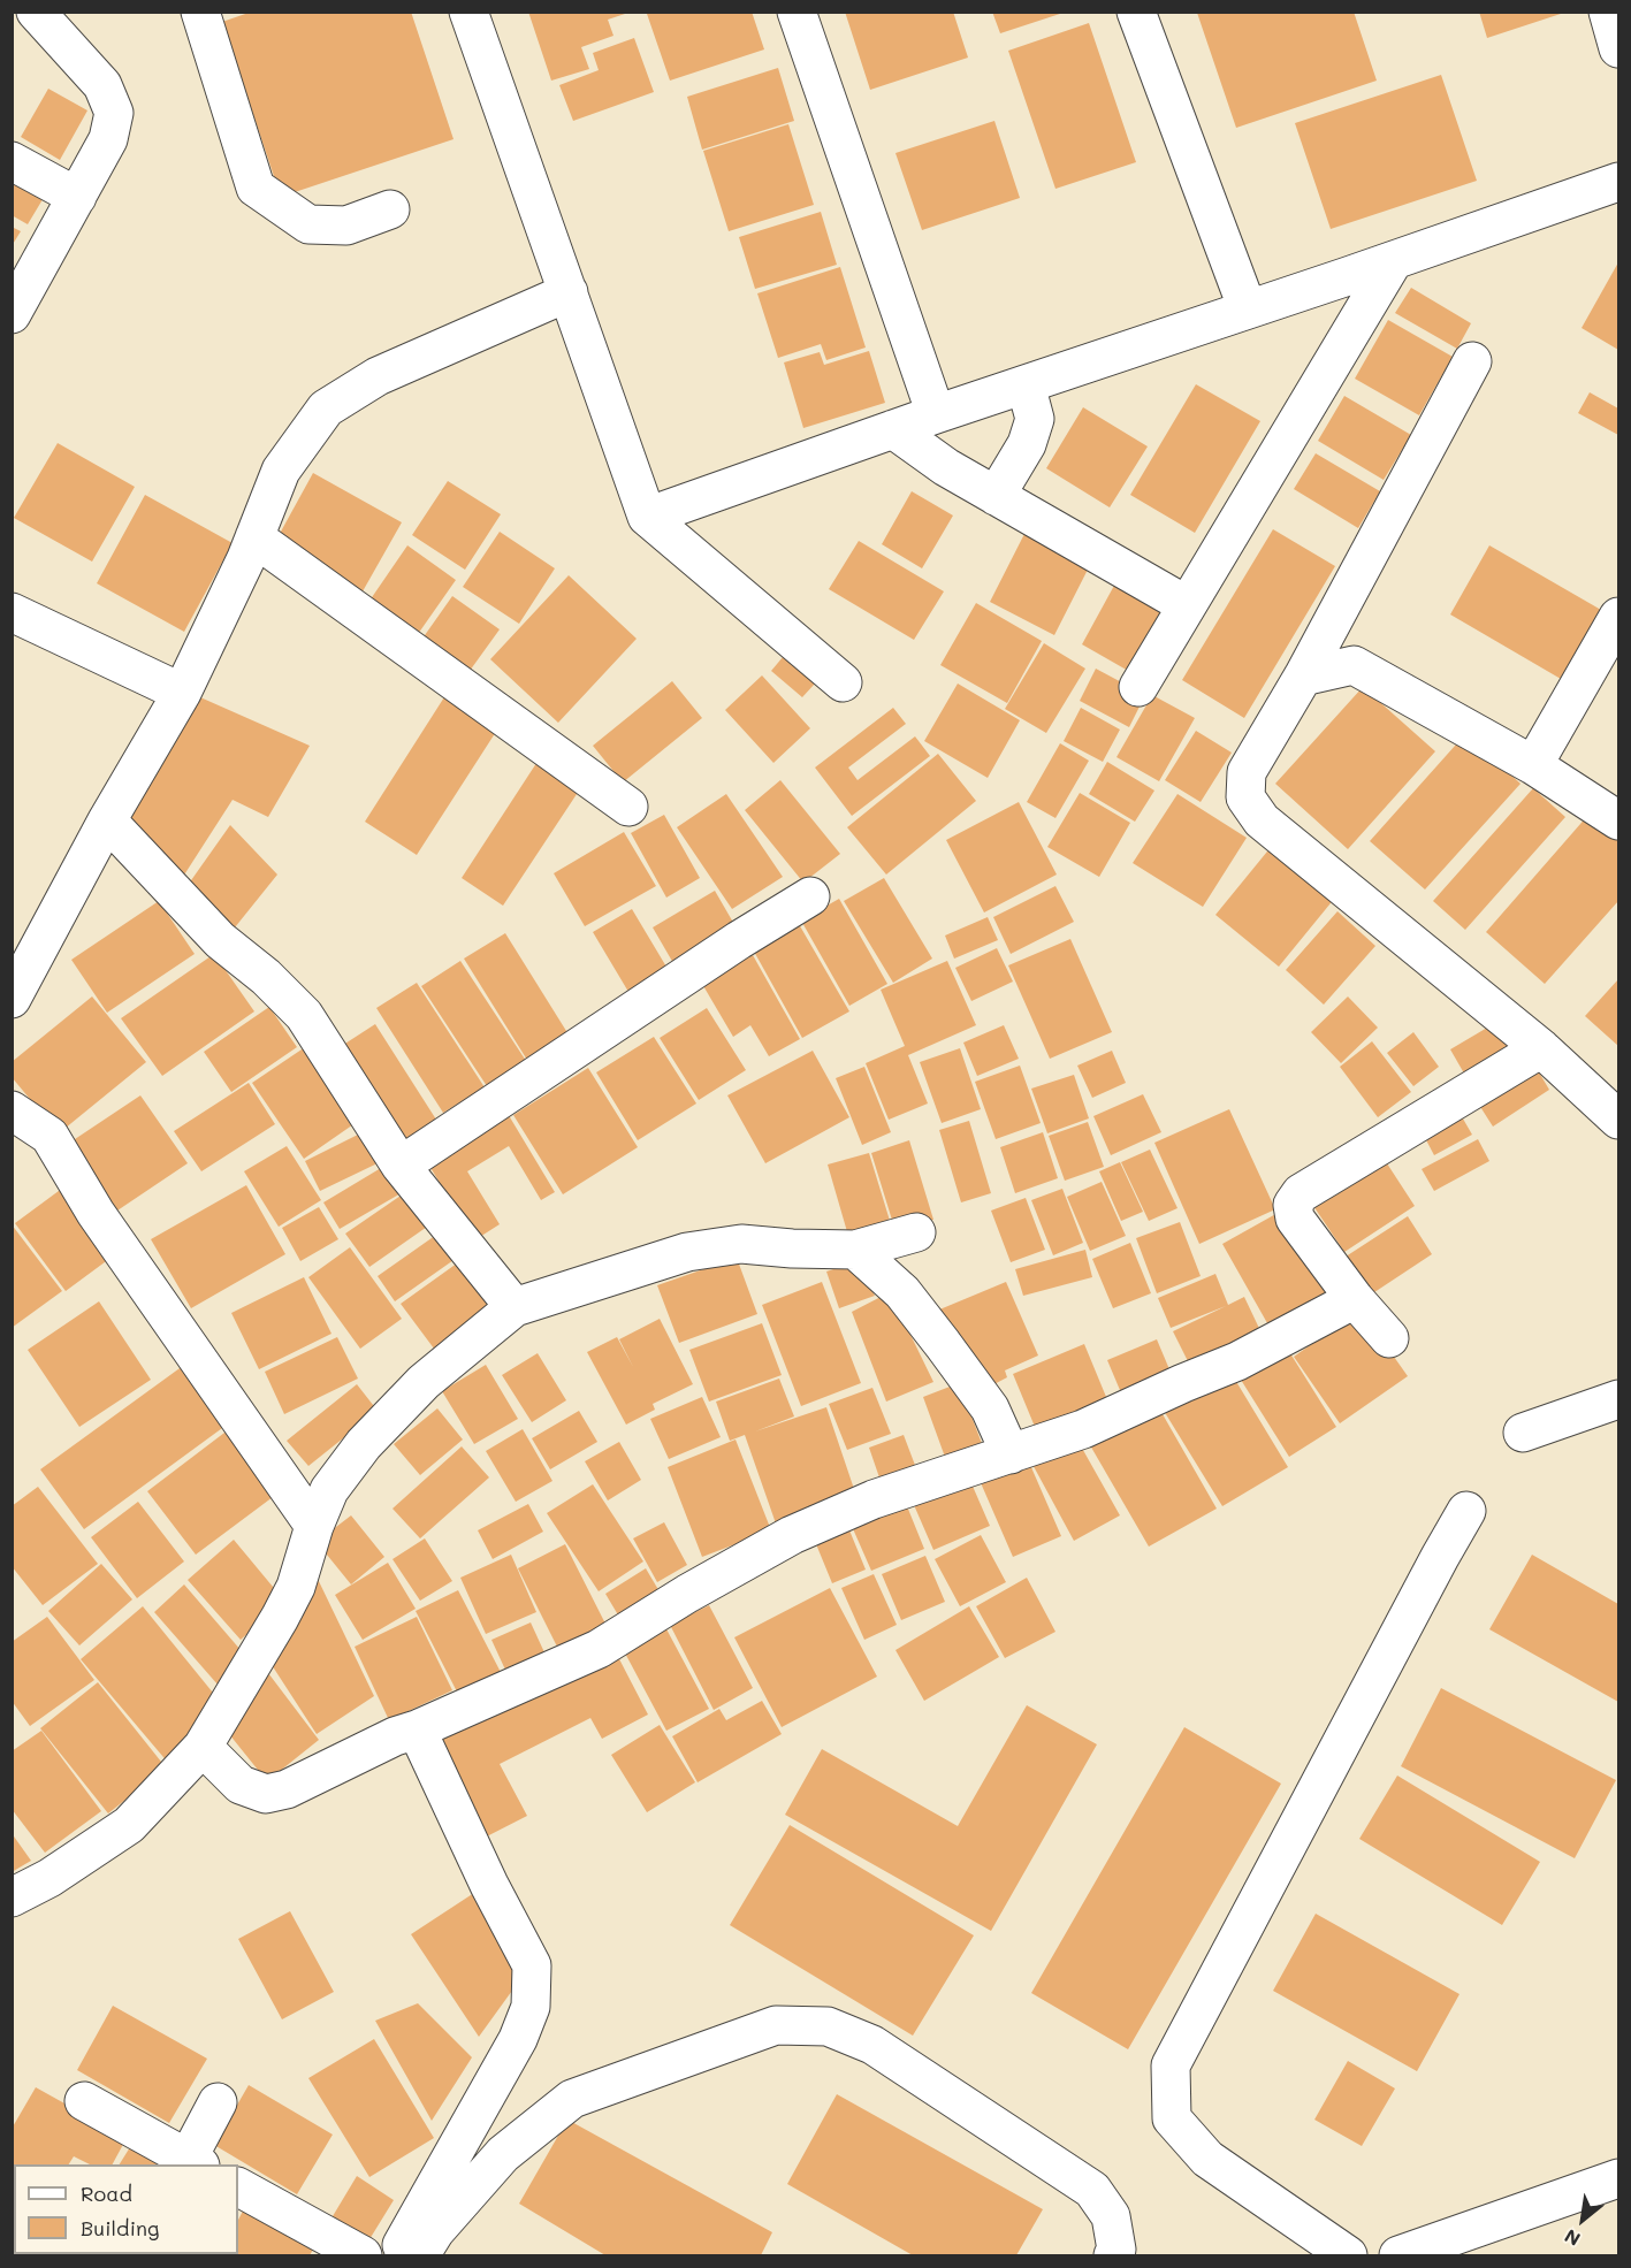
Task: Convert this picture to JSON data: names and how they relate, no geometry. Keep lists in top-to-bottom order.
{
  "legend": ["Road", "Building"],
  "north": "bottom left"
}
